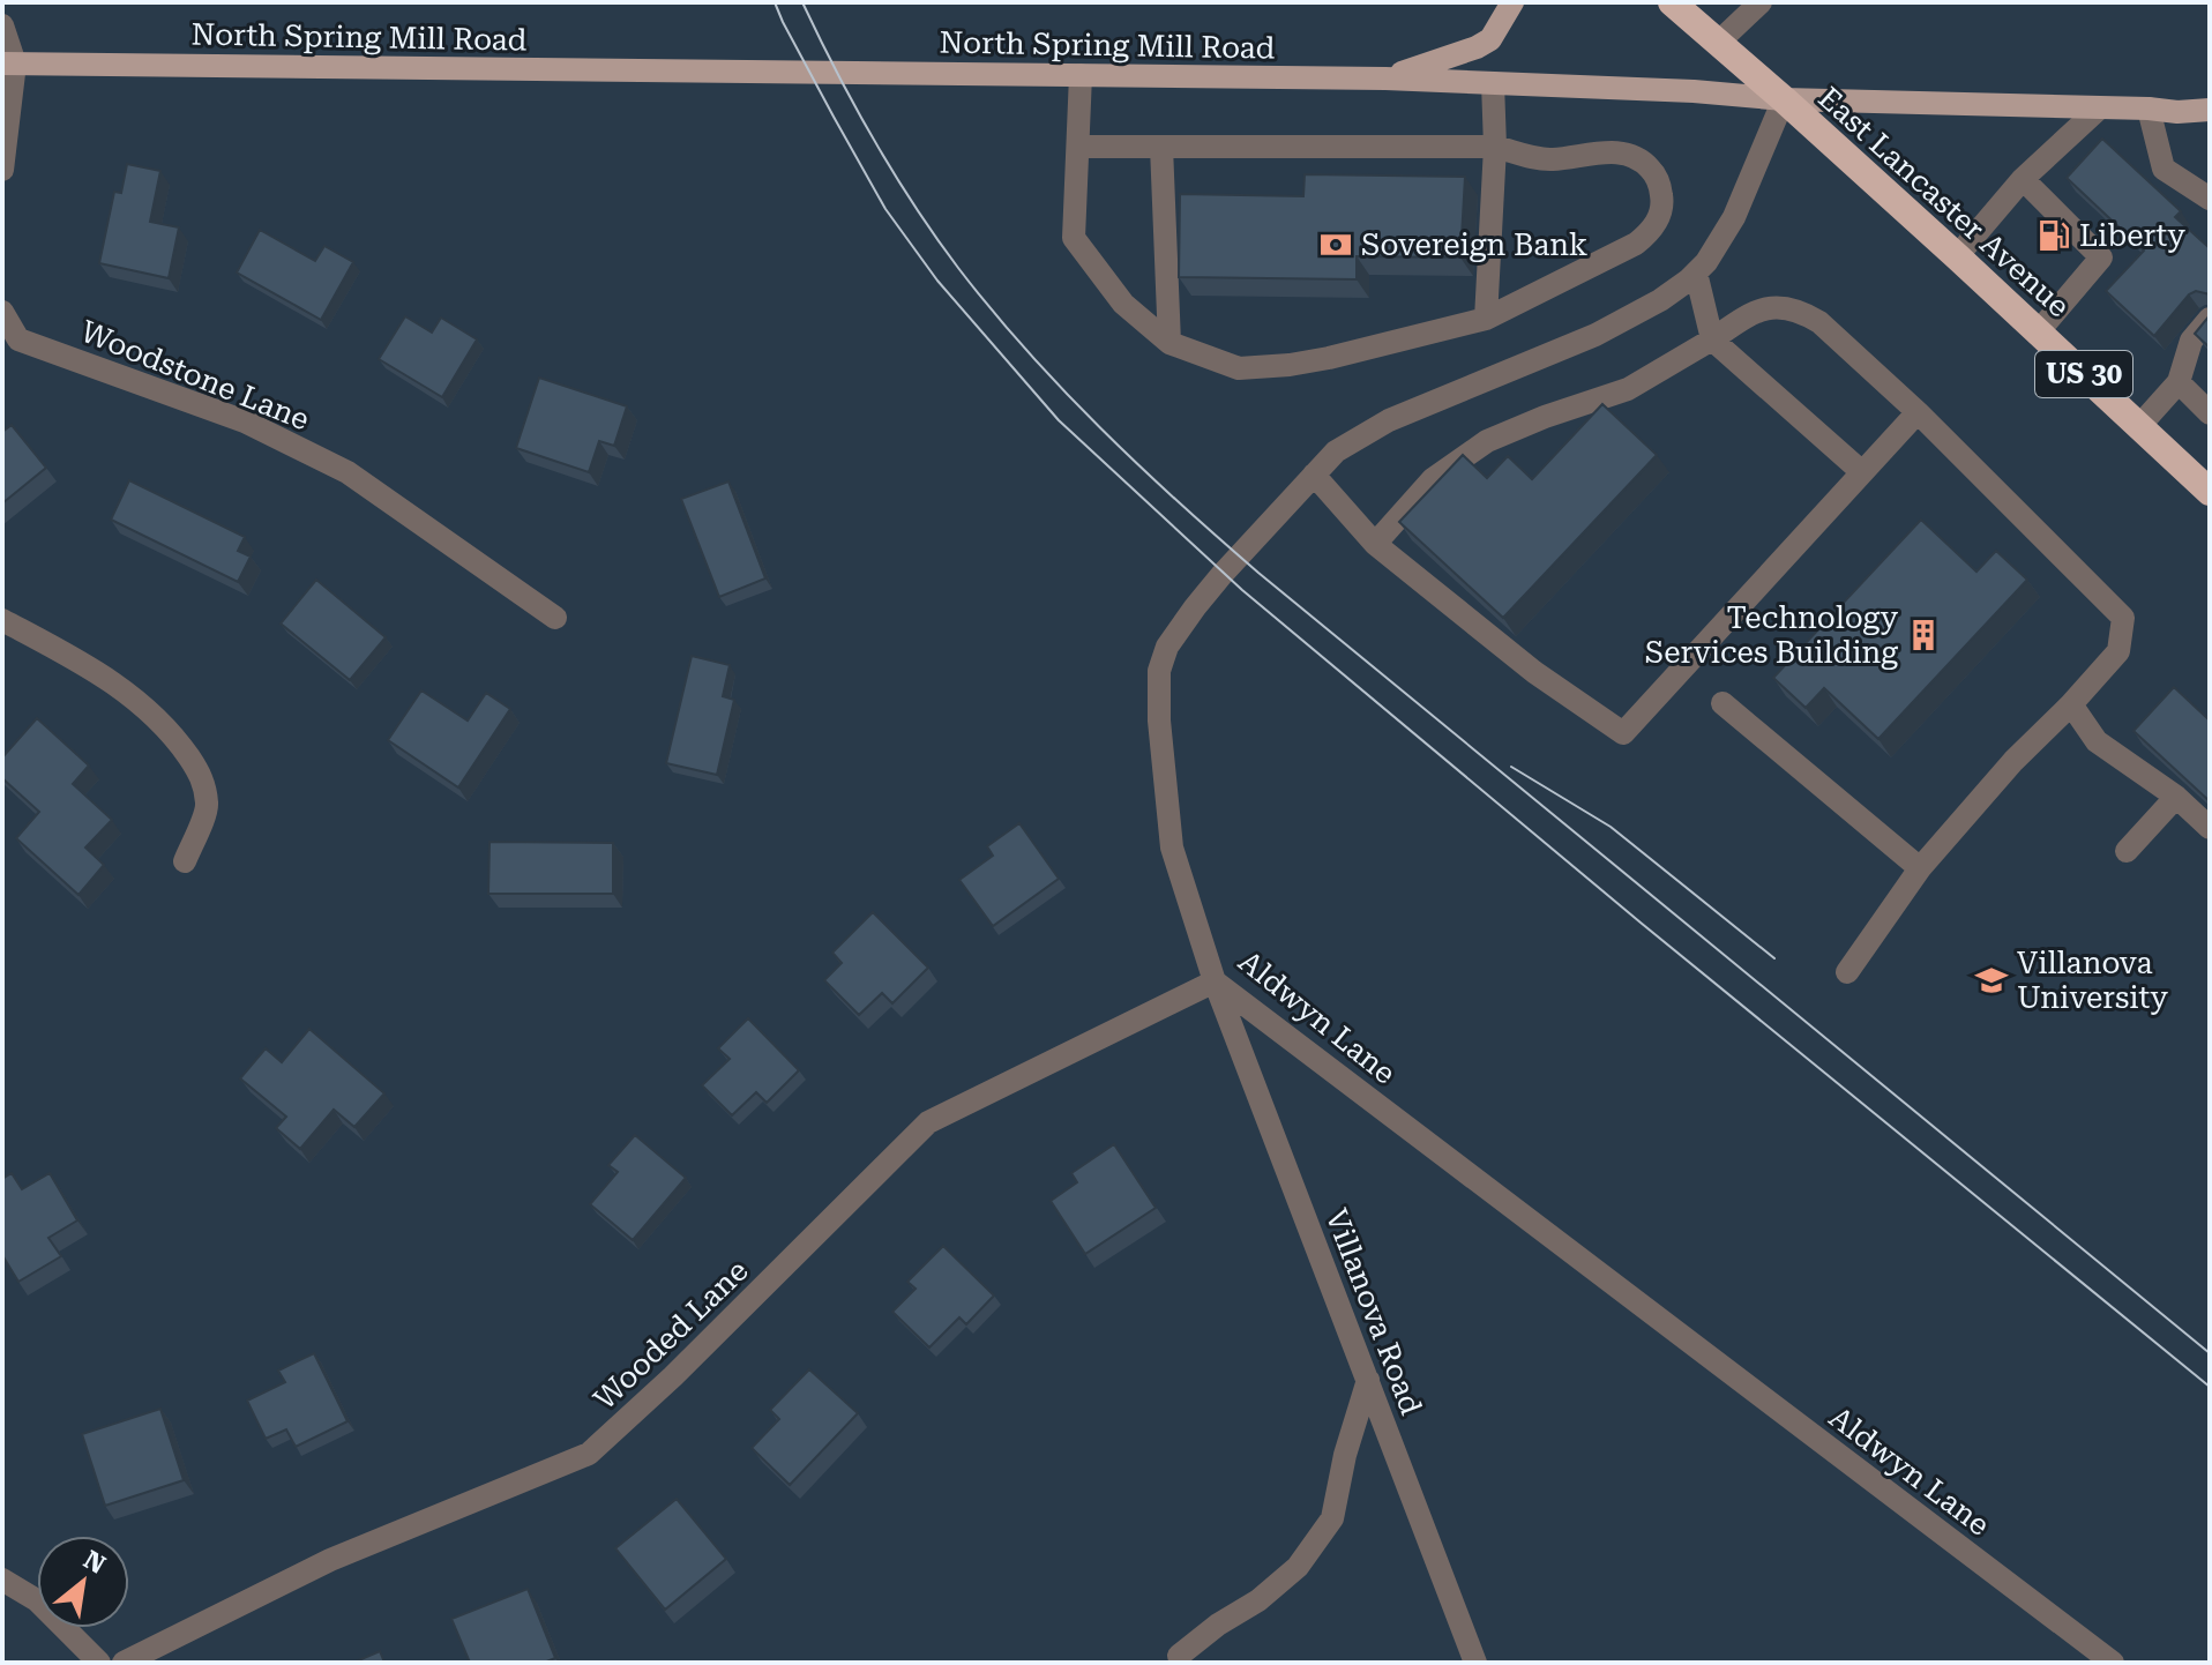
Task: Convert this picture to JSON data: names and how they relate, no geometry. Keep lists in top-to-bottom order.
{
  "streets": {
    "highway": ["East Lancaster Avenue", "US 30"],
    "main road": ["North Spring Mill Road"],
    "street": [
      "Woodstone Lane",
      "Aldwyn Lane",
      "Villanova Road",
      "Wooded Lane"
    ]
  },
  "crossings": [
    ["North Spring Mill Road", "East Lancaster Avenue"],
    ["North Spring Mill Road", "Aldwyn Lane"],
    ["East Lancaster Avenue", "Aldwyn Lane"],
    ["Aldwyn Lane", "Villanova Road"],
    ["Aldwyn Lane", "Wooded Lane"],
    ["Villanova Road", "Wooded Lane"]
  ],
  "places": {
    "fuel station": ["Liberty"],
    "bank": ["Sovereign Bank"],
    "building": ["Technology Services Building"],
    "school or university": ["Villanova University"]
  },
  "north": "top right"
}
